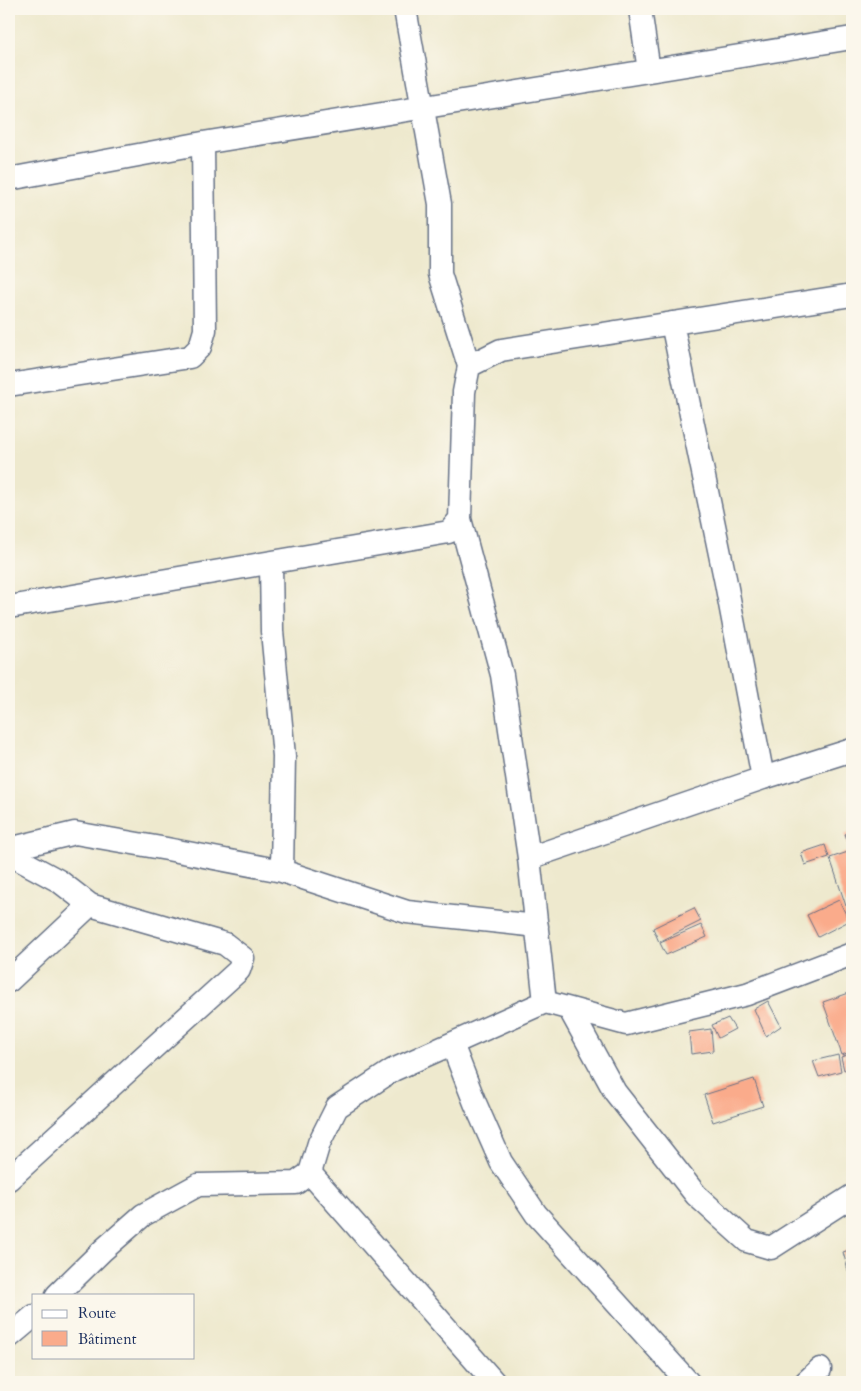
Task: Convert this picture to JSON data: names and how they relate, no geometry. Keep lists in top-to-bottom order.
{
  "legend": ["Route", "Bâtiment"]
}
